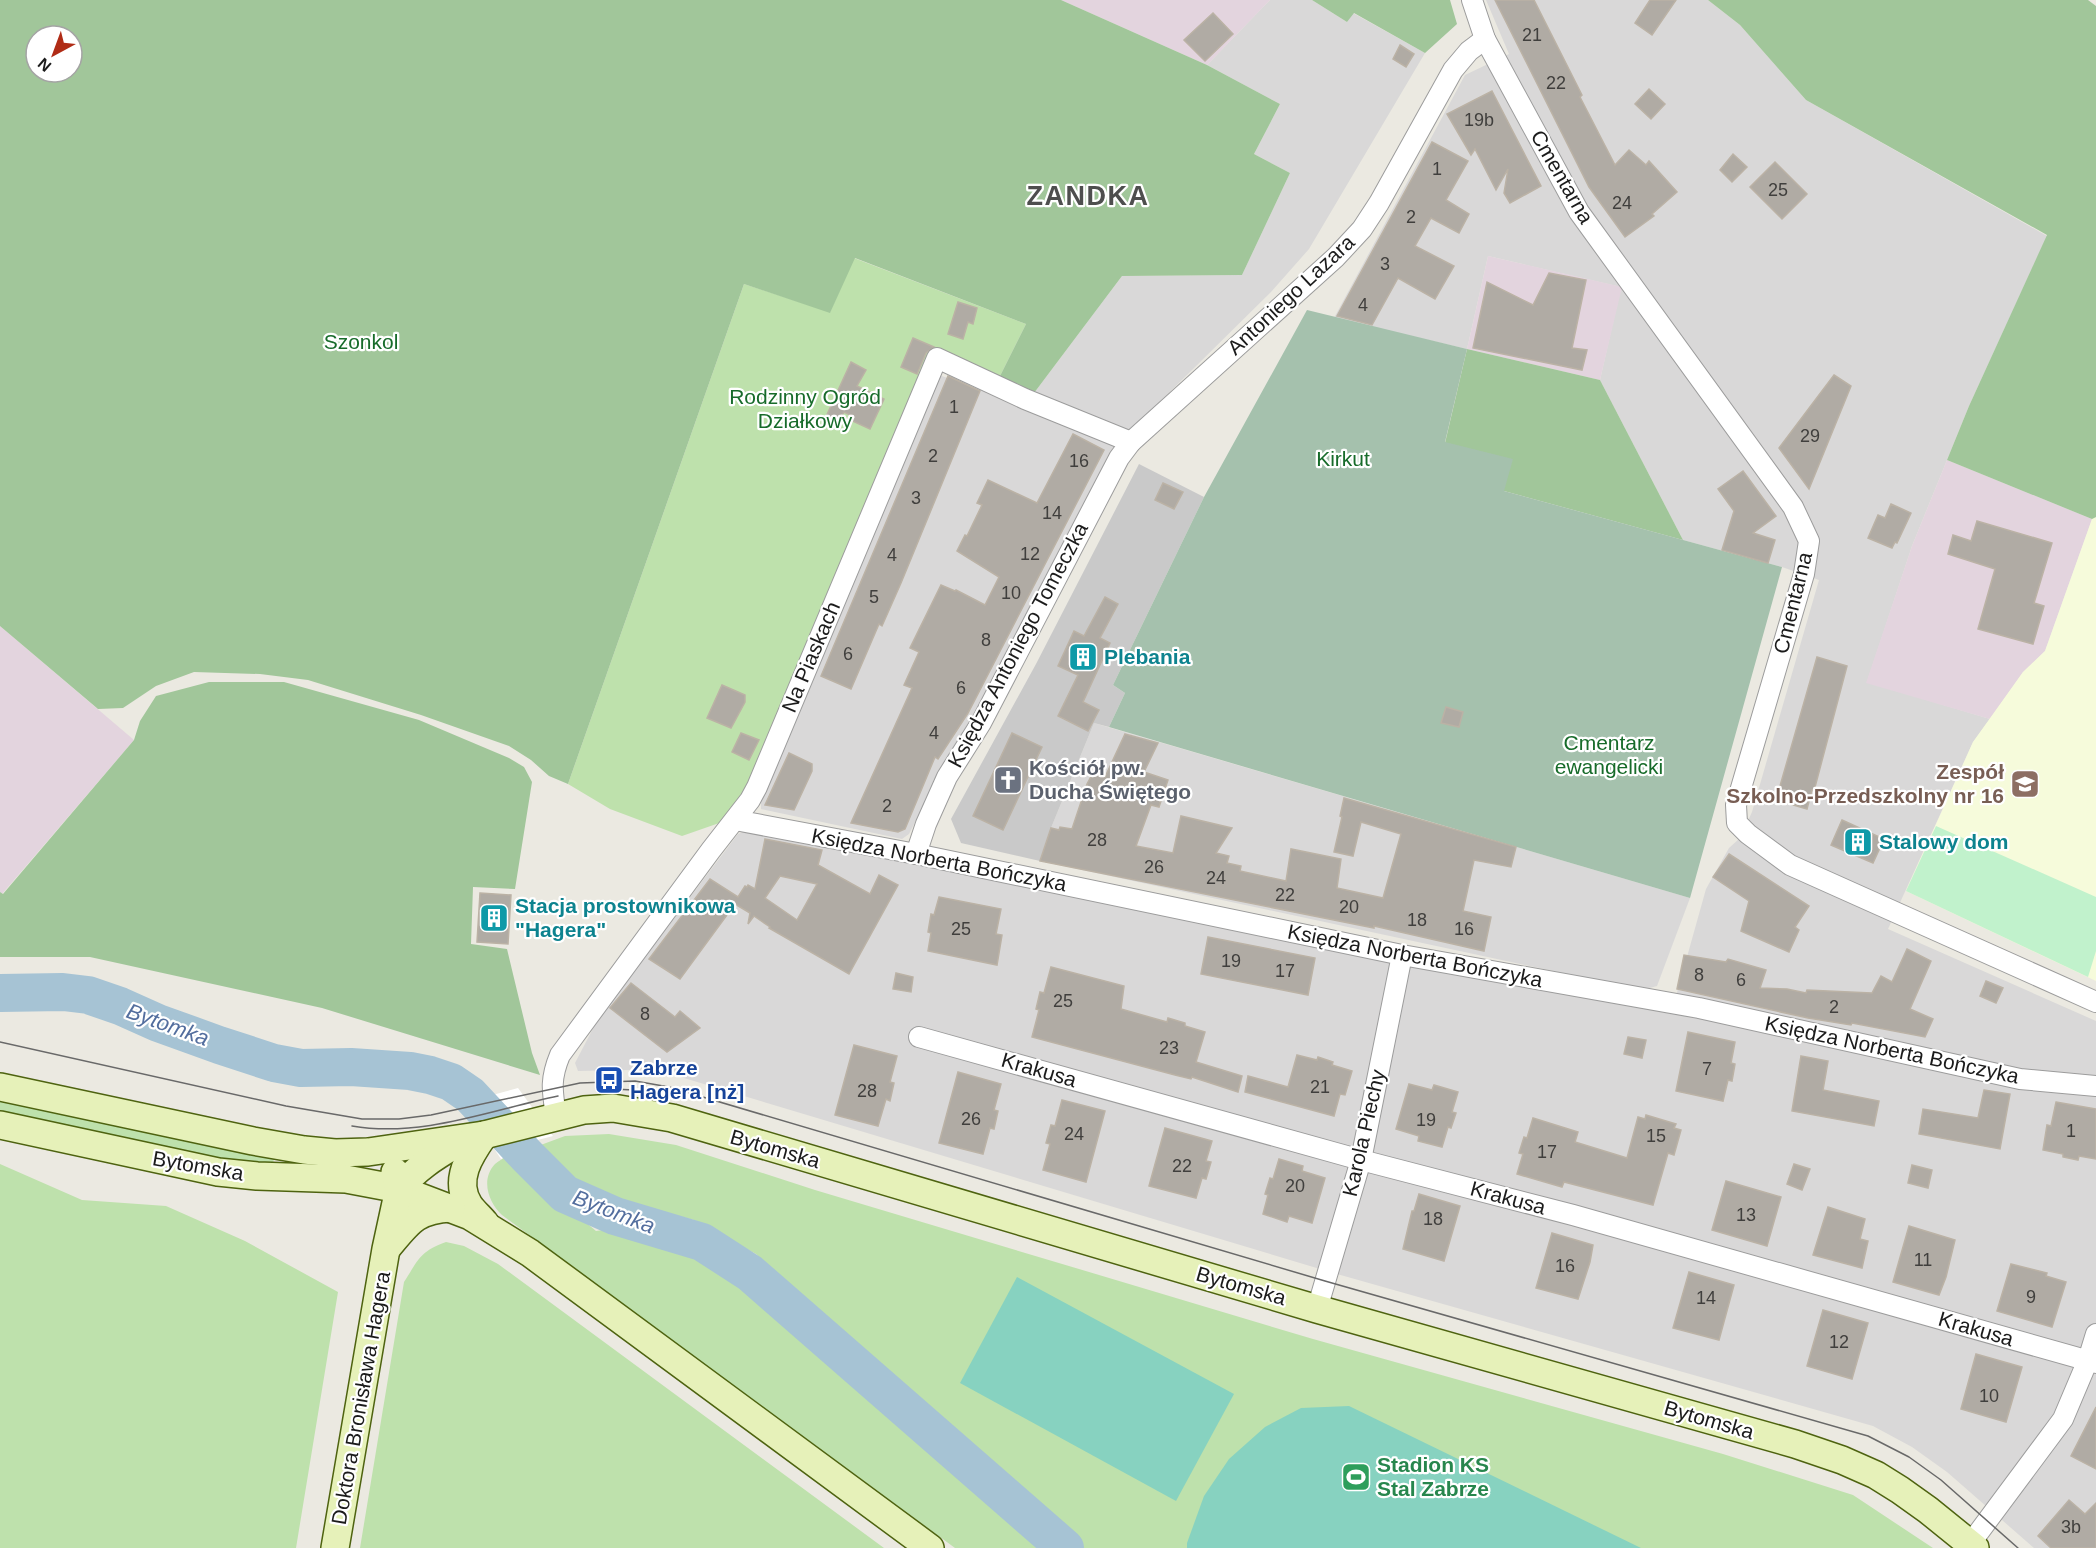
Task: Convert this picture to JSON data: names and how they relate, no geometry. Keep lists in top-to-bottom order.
{
  "streets": {
    "street": [
      "Cmentarna",
      "Antoniego Lazara",
      "Księdza Antoniego Tomeczka",
      "Na Piaskach",
      "Księdza Norberta Bończyka",
      "Krakusa",
      "Karola Piechy",
      "Bytomska",
      "Doktora Bronisława Hagera"
    ]
  },
  "crossings": [
    ["Cmentarna", "Antoniego Lazara"],
    ["Antoniego Lazara", "Księdza Antoniego Tomeczka"],
    ["Antoniego Lazara", "Na Piaskach"],
    ["Księdza Antoniego Tomeczka", "Na Piaskach"],
    ["Księdza Antoniego Tomeczka", "Księdza Norberta Bończyka"],
    ["Na Piaskach", "Księdza Norberta Bończyka"],
    ["Na Piaskach", "Bytomska"],
    ["Księdza Norberta Bończyka", "Karola Piechy"],
    ["Krakusa", "Karola Piechy"],
    ["Karola Piechy", "Bytomska"],
    ["Bytomska", "Doktora Bronisława Hagera"]
  ],
  "districts": ["ZANDKA"],
  "water": ["Bytomka"],
  "parks": [
    "Szonkol",
    "Rodzinny Ogród Działkowy",
    "Kirkut",
    "Cmentarz ewangelicki"
  ],
  "places": {
    "building": ["Plebania", "Stalowy dom", "Stacja prostownikowa \"Hagera\""],
    "church": ["Kościół pw. Ducha Świętego"],
    "school or university": ["Zespół Szkolno-Przedszkolny nr 16"],
    "bus stop": ["Zabrze Hagera [nż]"],
    "sports": ["Stadion KS Stal Zabrze"]
  },
  "house_numbers": [
    "21",
    "22",
    "19b",
    "1",
    "25",
    "24",
    "2",
    "3",
    "4",
    "1",
    "29",
    "2",
    "16",
    "3",
    "14",
    "12",
    "4",
    "10",
    "5",
    "8",
    "6",
    "6",
    "4",
    "2",
    "28",
    "26",
    "24",
    "22",
    "20",
    "18",
    "25",
    "16",
    "19",
    "17",
    "8",
    "6",
    "25",
    "2",
    "8",
    "23",
    "7",
    "21",
    "28",
    "26",
    "19",
    "1",
    "24",
    "15",
    "17",
    "22",
    "20",
    "13",
    "18",
    "11",
    "16",
    "9",
    "14",
    "12",
    "10",
    "3b"
  ],
  "north": "bottom left"
}
